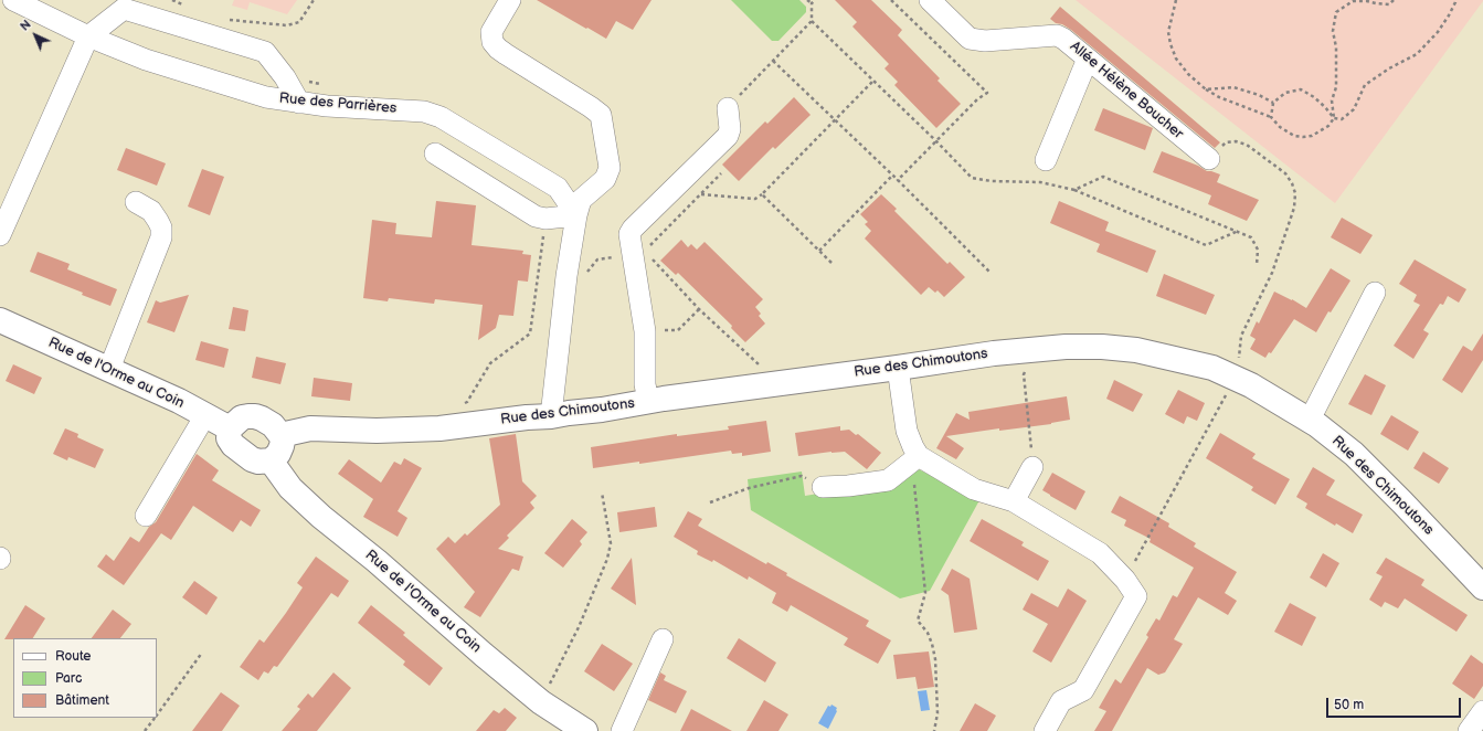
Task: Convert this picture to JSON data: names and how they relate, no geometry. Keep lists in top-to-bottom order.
{
  "streets": {
    "main road": ["Rue des Chimoutons", "Rue de l'Orme au Coin"],
    "street": ["Allée Hélène Boucher", "Rue des Parrières"]
  },
  "crossings": [
    ["Rue des Chimoutons", "Rue de l'Orme au Coin"]
  ],
  "legend": ["Route", "Parc", "Bâtiment"],
  "scale_bar": "50 m",
  "north": "top left"
}
